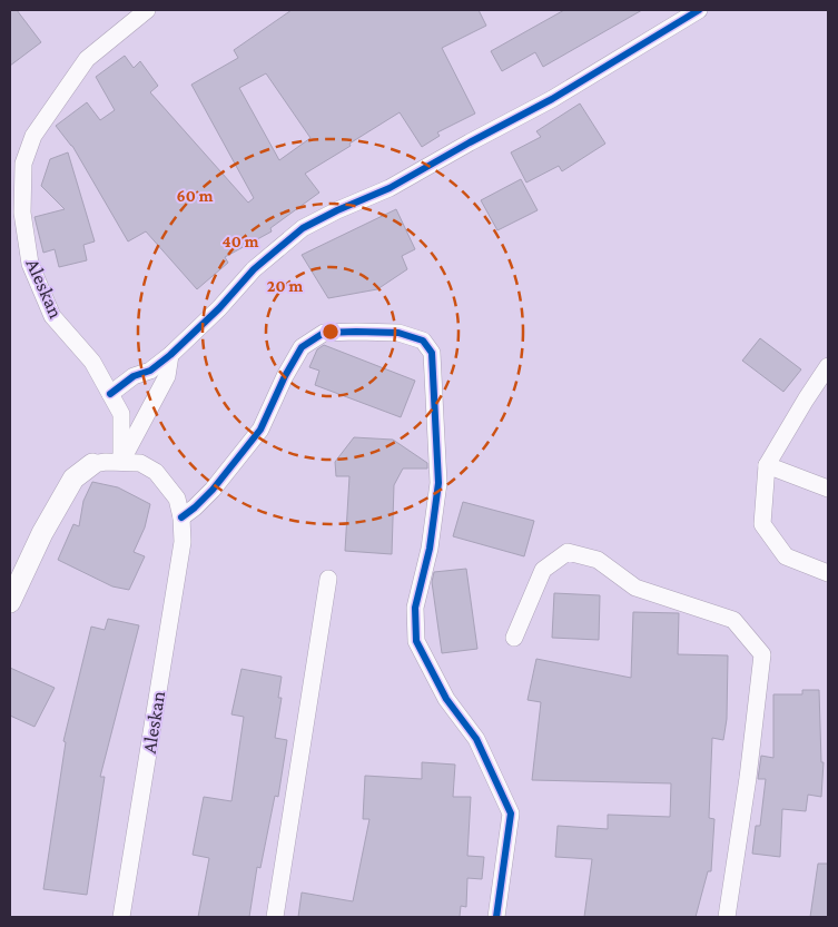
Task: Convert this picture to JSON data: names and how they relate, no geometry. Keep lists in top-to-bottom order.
{
  "streets": {
    "street": ["Aleskan"]
  },
  "rings": ["60 m", "40 m", "20 m"]
}
